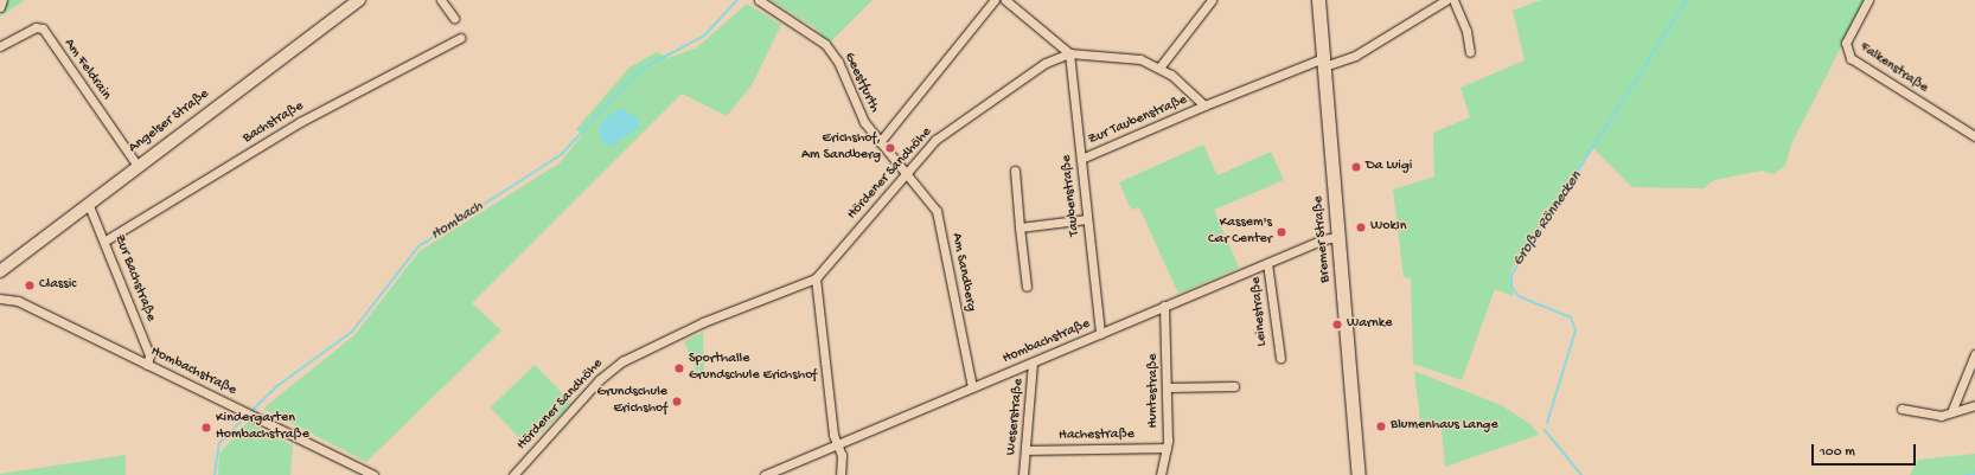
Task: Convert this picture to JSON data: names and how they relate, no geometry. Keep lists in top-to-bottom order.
{
  "streets": {
    "main road": ["Angelser Straße", "Bremer Straße"],
    "street": [
      "Falkenstraße",
      "Am Feldrain",
      "Geestfurth",
      "Zur Taubenstraße",
      "Bachstraße",
      "Hördener Sandhöhe",
      "Taubenstraße",
      "Am Sandberg",
      "Zur Bachstraße",
      "Leinestraße",
      "Hombachstraße",
      "Huntestraße",
      "Weserstraße",
      "Hachestraße"
    ]
  },
  "crossings": [
    ["Am Feldrain", "Angelser Straße"],
    ["Geestfurth", "Hördener Sandhöhe"],
    ["Geestfurth", "Am Sandberg"],
    ["Zur Taubenstraße", "Hördener Sandhöhe"],
    ["Zur Taubenstraße", "Taubenstraße"],
    ["Angelser Straße", "Zur Bachstraße"],
    ["Bachstraße", "Zur Bachstraße"],
    ["Hördener Sandhöhe", "Taubenstraße"],
    ["Hördener Sandhöhe", "Am Sandberg"],
    ["Taubenstraße", "Hombachstraße"],
    ["Bremer Straße", "Hombachstraße"],
    ["Am Sandberg", "Hombachstraße"],
    ["Zur Bachstraße", "Hombachstraße"],
    ["Leinestraße", "Hombachstraße"],
    ["Hombachstraße", "Huntestraße"],
    ["Hombachstraße", "Weserstraße"],
    ["Huntestraße", "Hachestraße"],
    ["Weserstraße", "Hachestraße"]
  ],
  "water": ["Große Rönnecken", "Hombach"],
  "places": [
    "Erichshof, Am Sandberg",
    "Da Luigi",
    "WokIn",
    "Kassem's Car Center",
    "Classic",
    "Warnke",
    "Sporthalle Grundschule Erichshof",
    "Grundschule Erichshof",
    "Blumenhaus Lange",
    "Kindergarten Hombachstraße"
  ],
  "scale_bar": "100 m"
}
